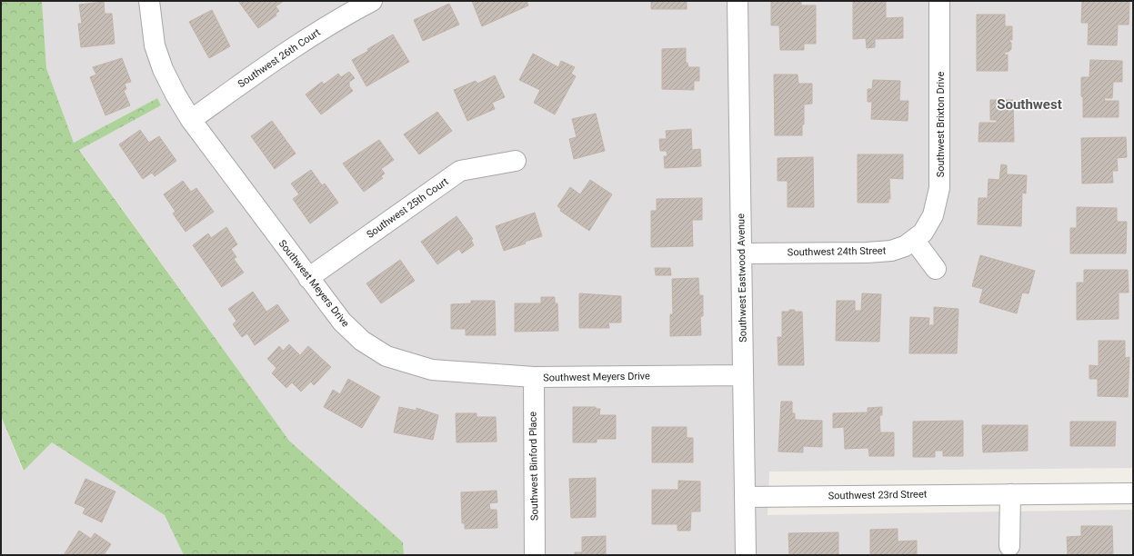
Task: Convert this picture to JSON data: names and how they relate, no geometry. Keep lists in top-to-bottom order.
{
  "streets": {
    "street": [
      "Southwest 26th Court",
      "Southwest Brixton Drive",
      "Southwest 25th Court",
      "Southwest 24th Street",
      "Southwest Eastwood Avenue",
      "Southwest Meyers Drive",
      "Southwest Binford Place",
      "Southwest 23rd Street"
    ]
  },
  "crossings": [
    ["Southwest 26th Court", "Southwest Meyers Drive"],
    ["Southwest Brixton Drive", "Southwest 24th Street"],
    ["Southwest 25th Court", "Southwest Meyers Drive"],
    ["Southwest 24th Street", "Southwest Eastwood Avenue"],
    ["Southwest Eastwood Avenue", "Southwest Meyers Drive"],
    ["Southwest Eastwood Avenue", "Southwest 23rd Street"],
    ["Southwest Meyers Drive", "Southwest Binford Place"]
  ],
  "districts": ["Southwest"]
}
